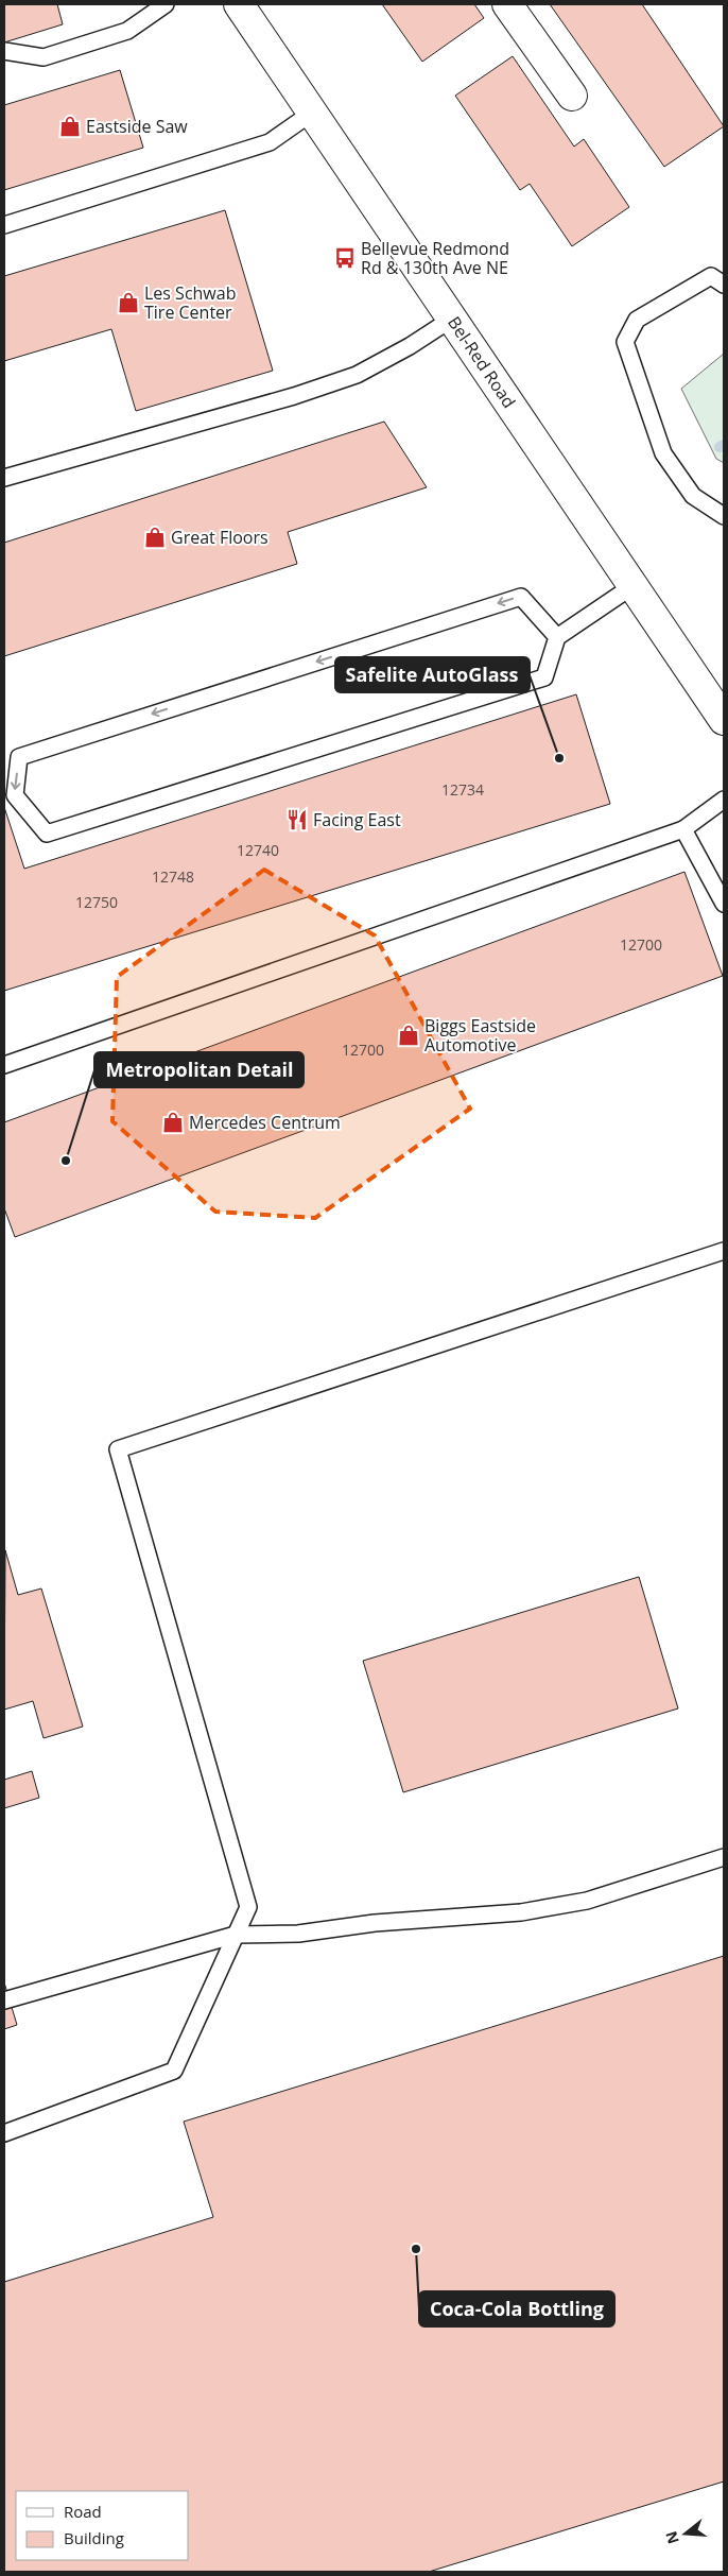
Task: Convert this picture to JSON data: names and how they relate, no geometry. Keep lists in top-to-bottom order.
{
  "streets": {
    "main road": ["Bel-Red Road"]
  },
  "places": {
    "shop": [
      "Eastside Saw",
      "Les Schwab Tire Center",
      "Great Floors",
      "Biggs Eastside Automotive",
      "Mercedes Centrum"
    ],
    "bus stop": ["Bellevue Redmond Rd & 130th Ave NE"],
    "other": ["Safelite AutoGlass", "Metropolitan Detail", "Coca-Cola Bottling"],
    "restaurant": ["Facing East"]
  },
  "house_numbers": [
    "12734",
    "12740",
    "12748",
    "12750",
    "12700",
    "12700"
  ],
  "legend": ["Road", "Building"],
  "north": "left"
}
